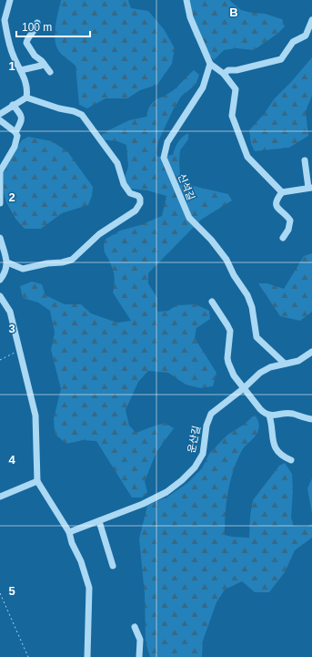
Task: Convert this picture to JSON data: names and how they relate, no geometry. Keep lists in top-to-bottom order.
{
  "streets": {
    "street": ["신석길", "운산길"]
  },
  "crossings": [
    ["신석길", "운산길"]
  ],
  "scale_bar": "100 m",
  "grid": {
    "columns": ["B"],
    "rows": [
      "1",
      "2",
      "3",
      "4",
      "5"
    ]
  }
}
